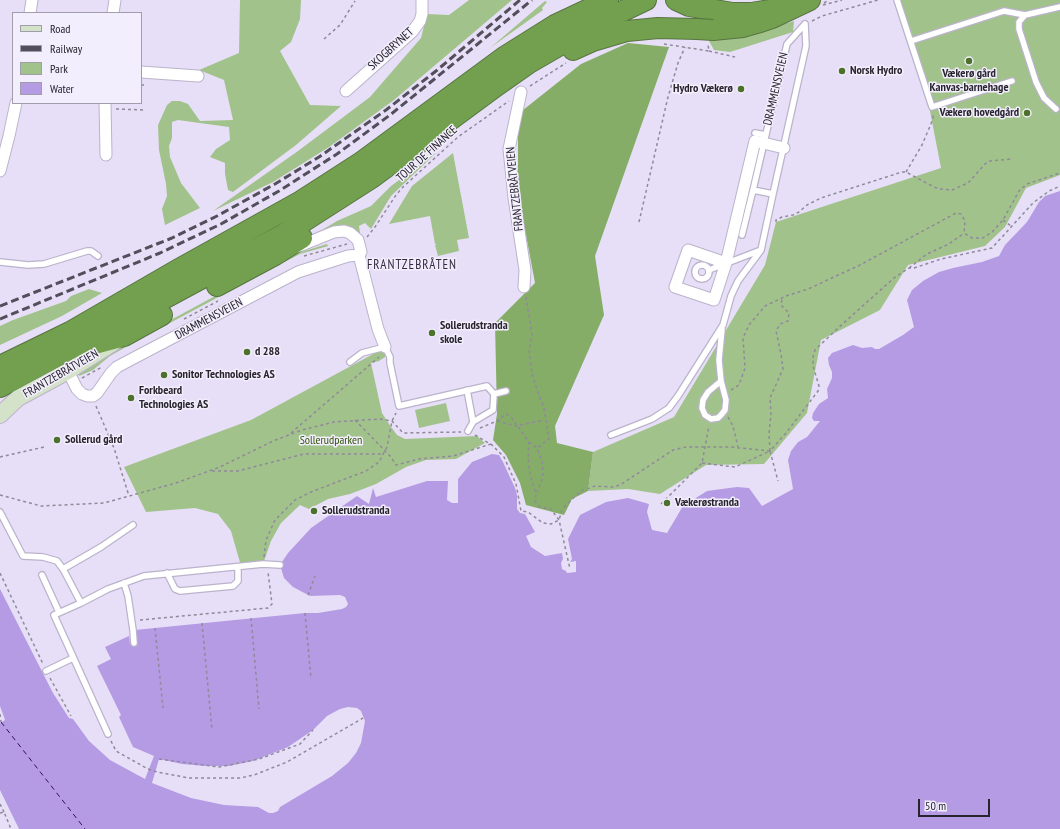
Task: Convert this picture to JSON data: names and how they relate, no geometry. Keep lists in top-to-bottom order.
{
  "streets": {
    "street": ["SKOGBRYNET", "DRAMMENSVEIEN", "FRANTZEBRÅTVEIEN"],
    "path": ["TOUR DE FINANCE"]
  },
  "crossings": [
    ["TOUR DE FINANCE", "FRANTZEBRÅTVEIEN"]
  ],
  "districts": ["FRANTZEBRÅTEN"],
  "parks": ["Sollerudparken"],
  "places": [
    "Vækerø gård Kanvas-barnehage",
    "Norsk Hydro",
    "Hydro Vækerø",
    "Vækerø hovedgård",
    "Sollerudstranda skole",
    "d 288",
    "Sonitor Technologies AS",
    "Forkbeard Technologies AS",
    "Sollerud gård",
    "Vækerøstranda",
    "Sollerudstranda"
  ],
  "legend": [
    "Road",
    "Railway",
    "Park",
    "Water"
  ],
  "scale_bar": "50 m"
}
